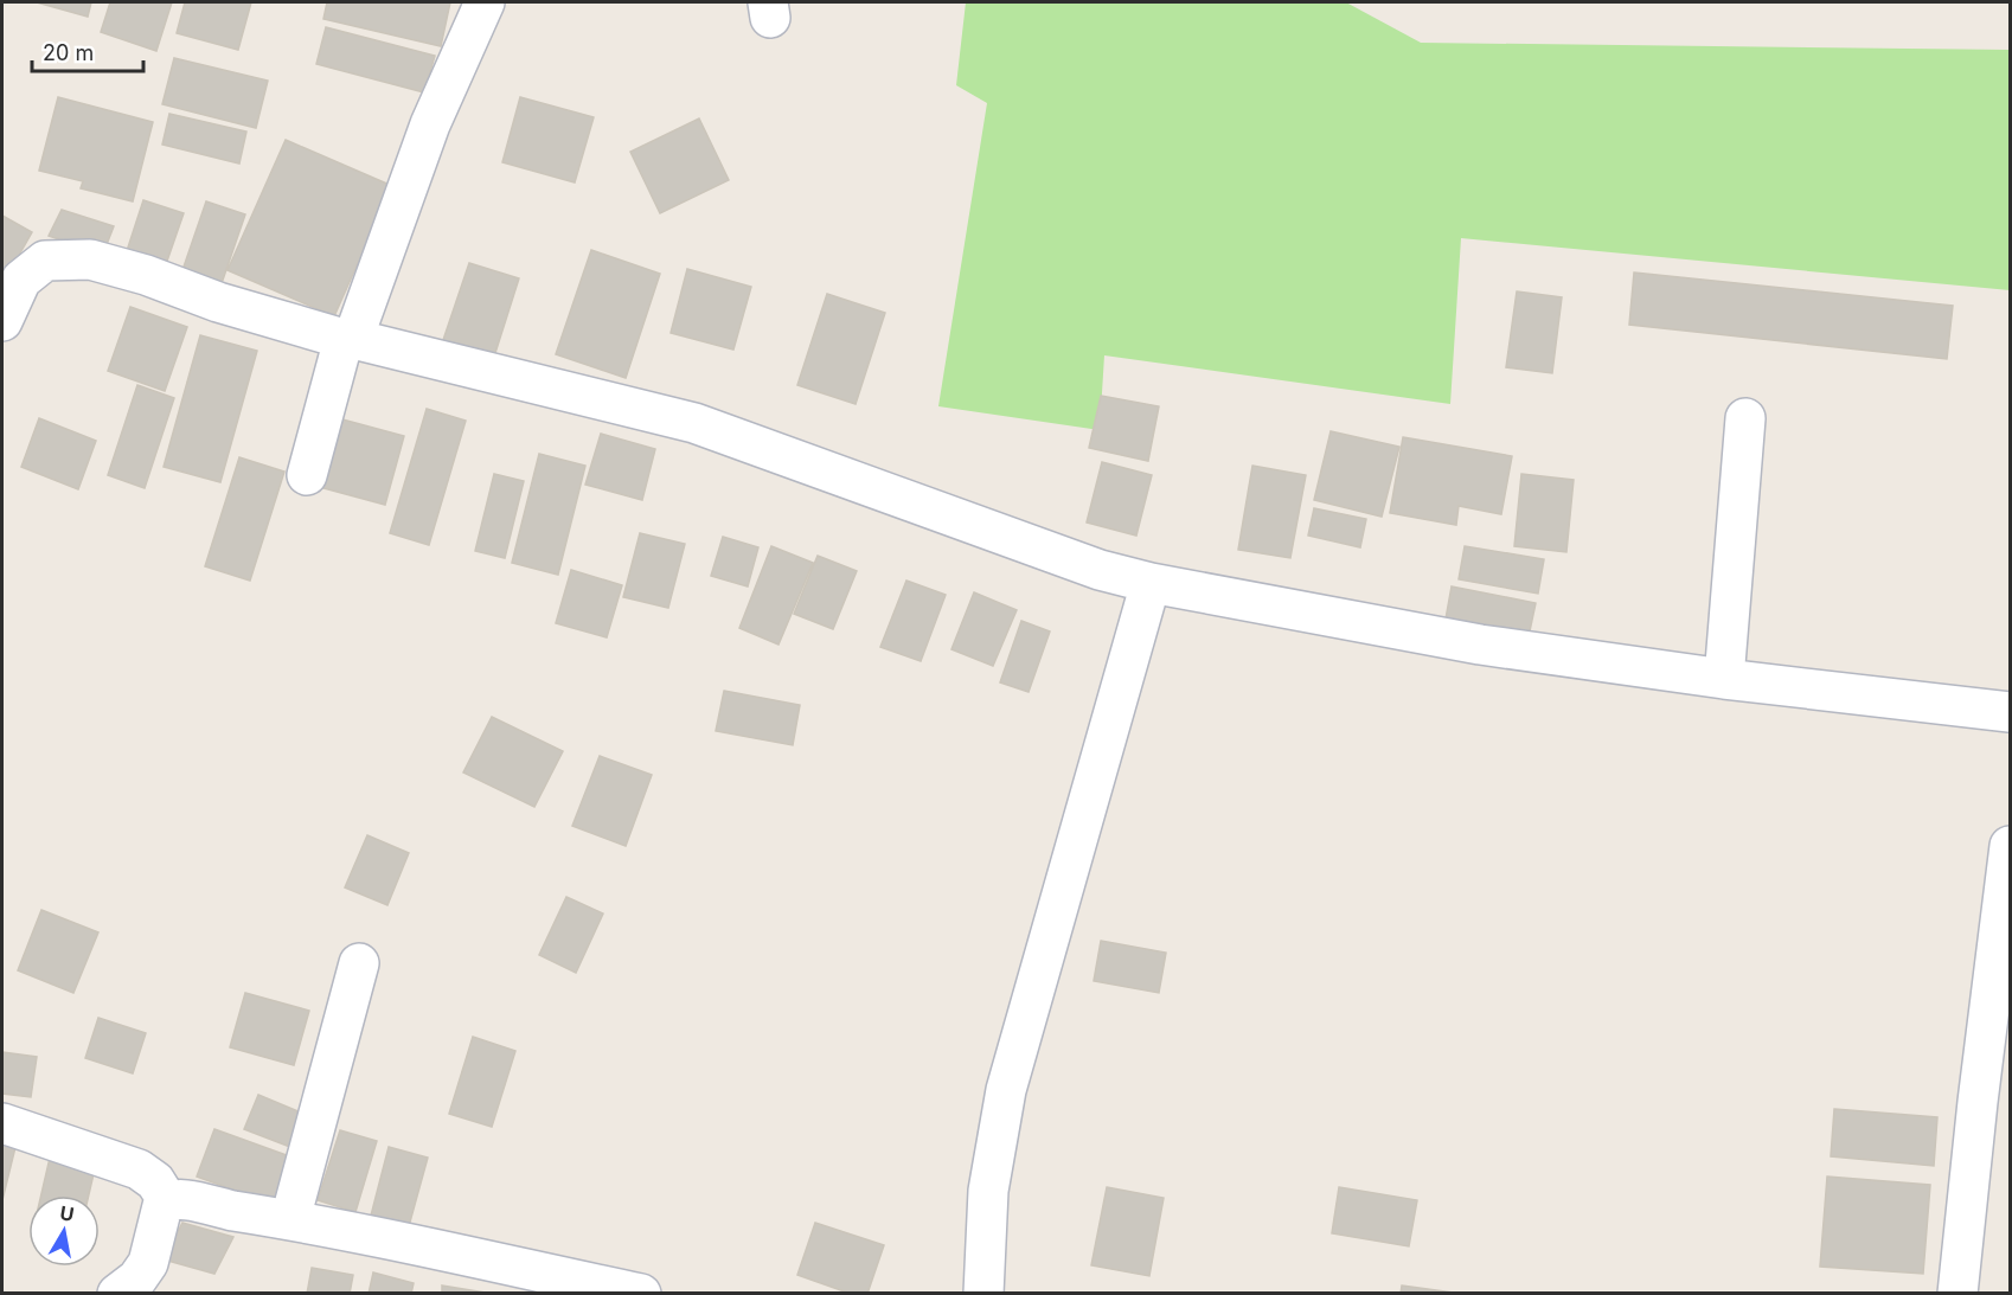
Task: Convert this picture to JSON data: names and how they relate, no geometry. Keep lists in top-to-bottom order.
{
  "scale_bar": "20 m",
  "north": "top"
}
